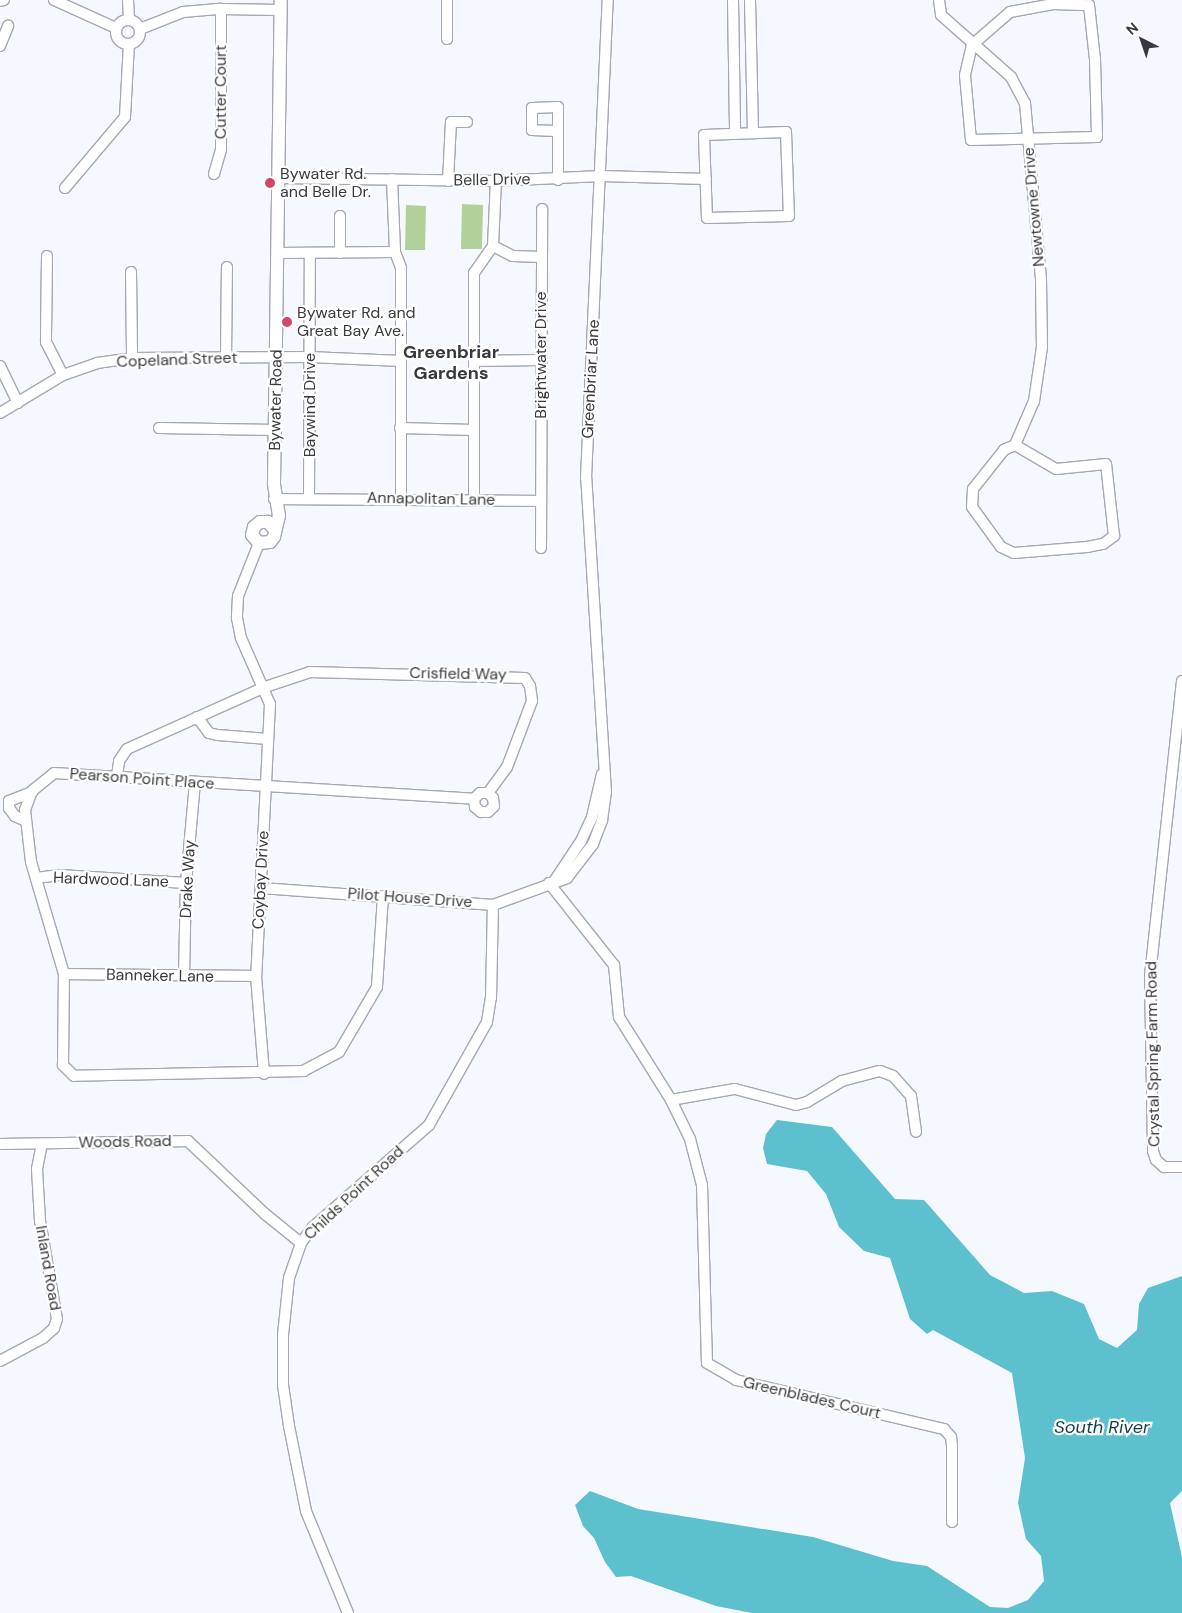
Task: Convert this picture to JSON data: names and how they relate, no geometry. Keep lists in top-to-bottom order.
{
  "streets": {
    "street": [
      "Cutter Court",
      "Belle Drive",
      "Newtowne Drive",
      "Brightwater Drive",
      "Copeland Street",
      "Greenbriar Lane",
      "Bywater Road",
      "Baywind Drive",
      "Annapolitan Lane",
      "Crisfield Way",
      "Pearson Point Place",
      "Drake Way",
      "Hardwood Lane",
      "Coybay Drive",
      "Pilot House Drive",
      "Banneker Lane",
      "Crystal Spring Farm Road",
      "Woods Road",
      "Childs Point Road",
      "Inland Road",
      "Greenblades Court"
    ]
  },
  "crossings": [
    ["Belle Drive", "Greenbriar Lane"],
    ["Belle Drive", "Bywater Road"],
    ["Brightwater Drive", "Annapolitan Lane"],
    ["Copeland Street", "Bywater Road"],
    ["Copeland Street", "Baywind Drive"],
    ["Greenbriar Lane", "Pilot House Drive"],
    ["Bywater Road", "Annapolitan Lane"],
    ["Baywind Drive", "Annapolitan Lane"],
    ["Crisfield Way", "Coybay Drive"],
    ["Pearson Point Place", "Drake Way"],
    ["Pearson Point Place", "Coybay Drive"],
    ["Drake Way", "Hardwood Lane"],
    ["Drake Way", "Banneker Lane"],
    ["Coybay Drive", "Pilot House Drive"],
    ["Coybay Drive", "Banneker Lane"],
    ["Pilot House Drive", "Childs Point Road"],
    ["Woods Road", "Childs Point Road"],
    ["Woods Road", "Inland Road"]
  ],
  "districts": ["Greenbriar Gardens"],
  "water": ["South River"],
  "places": ["Bywater Rd. and Belle Dr.", "Bywater Rd. and Great Bay Ave."],
  "north": "top left"
}
